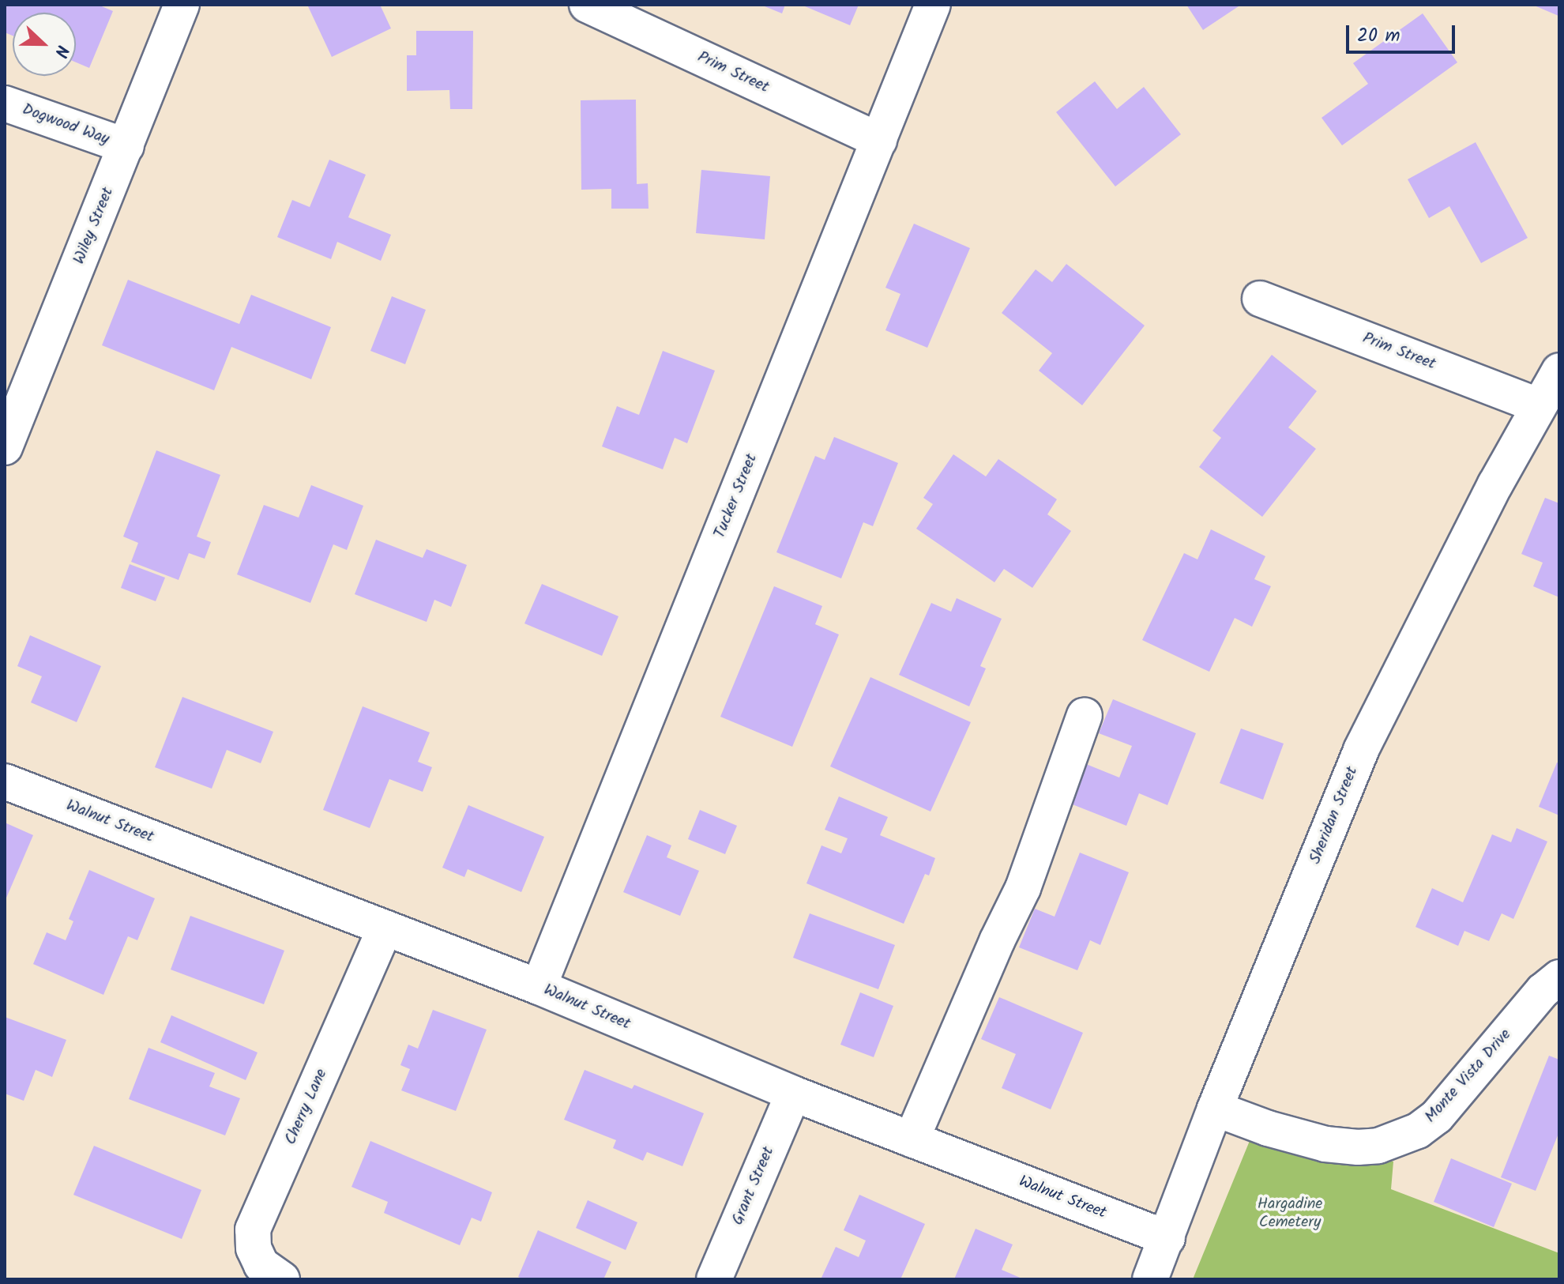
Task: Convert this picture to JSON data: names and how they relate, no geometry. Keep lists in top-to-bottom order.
{
  "streets": {
    "street": [
      "Prim Street",
      "Dogwood Way",
      "Wiley Street",
      "Tucker Street",
      "Sheridan Street",
      "Walnut Street",
      "Monte Vista Drive",
      "Cherry Lane",
      "Grant Street"
    ]
  },
  "crossings": [
    ["Prim Street", "Tucker Street"],
    ["Prim Street", "Sheridan Street"],
    ["Dogwood Way", "Wiley Street"],
    ["Tucker Street", "Walnut Street"],
    ["Sheridan Street", "Walnut Street"],
    ["Sheridan Street", "Monte Vista Drive"],
    ["Walnut Street", "Cherry Lane"],
    ["Walnut Street", "Grant Street"]
  ],
  "parks": ["Hargadine Cemetery"],
  "scale_bar": "20 m",
  "north": "right"
}
